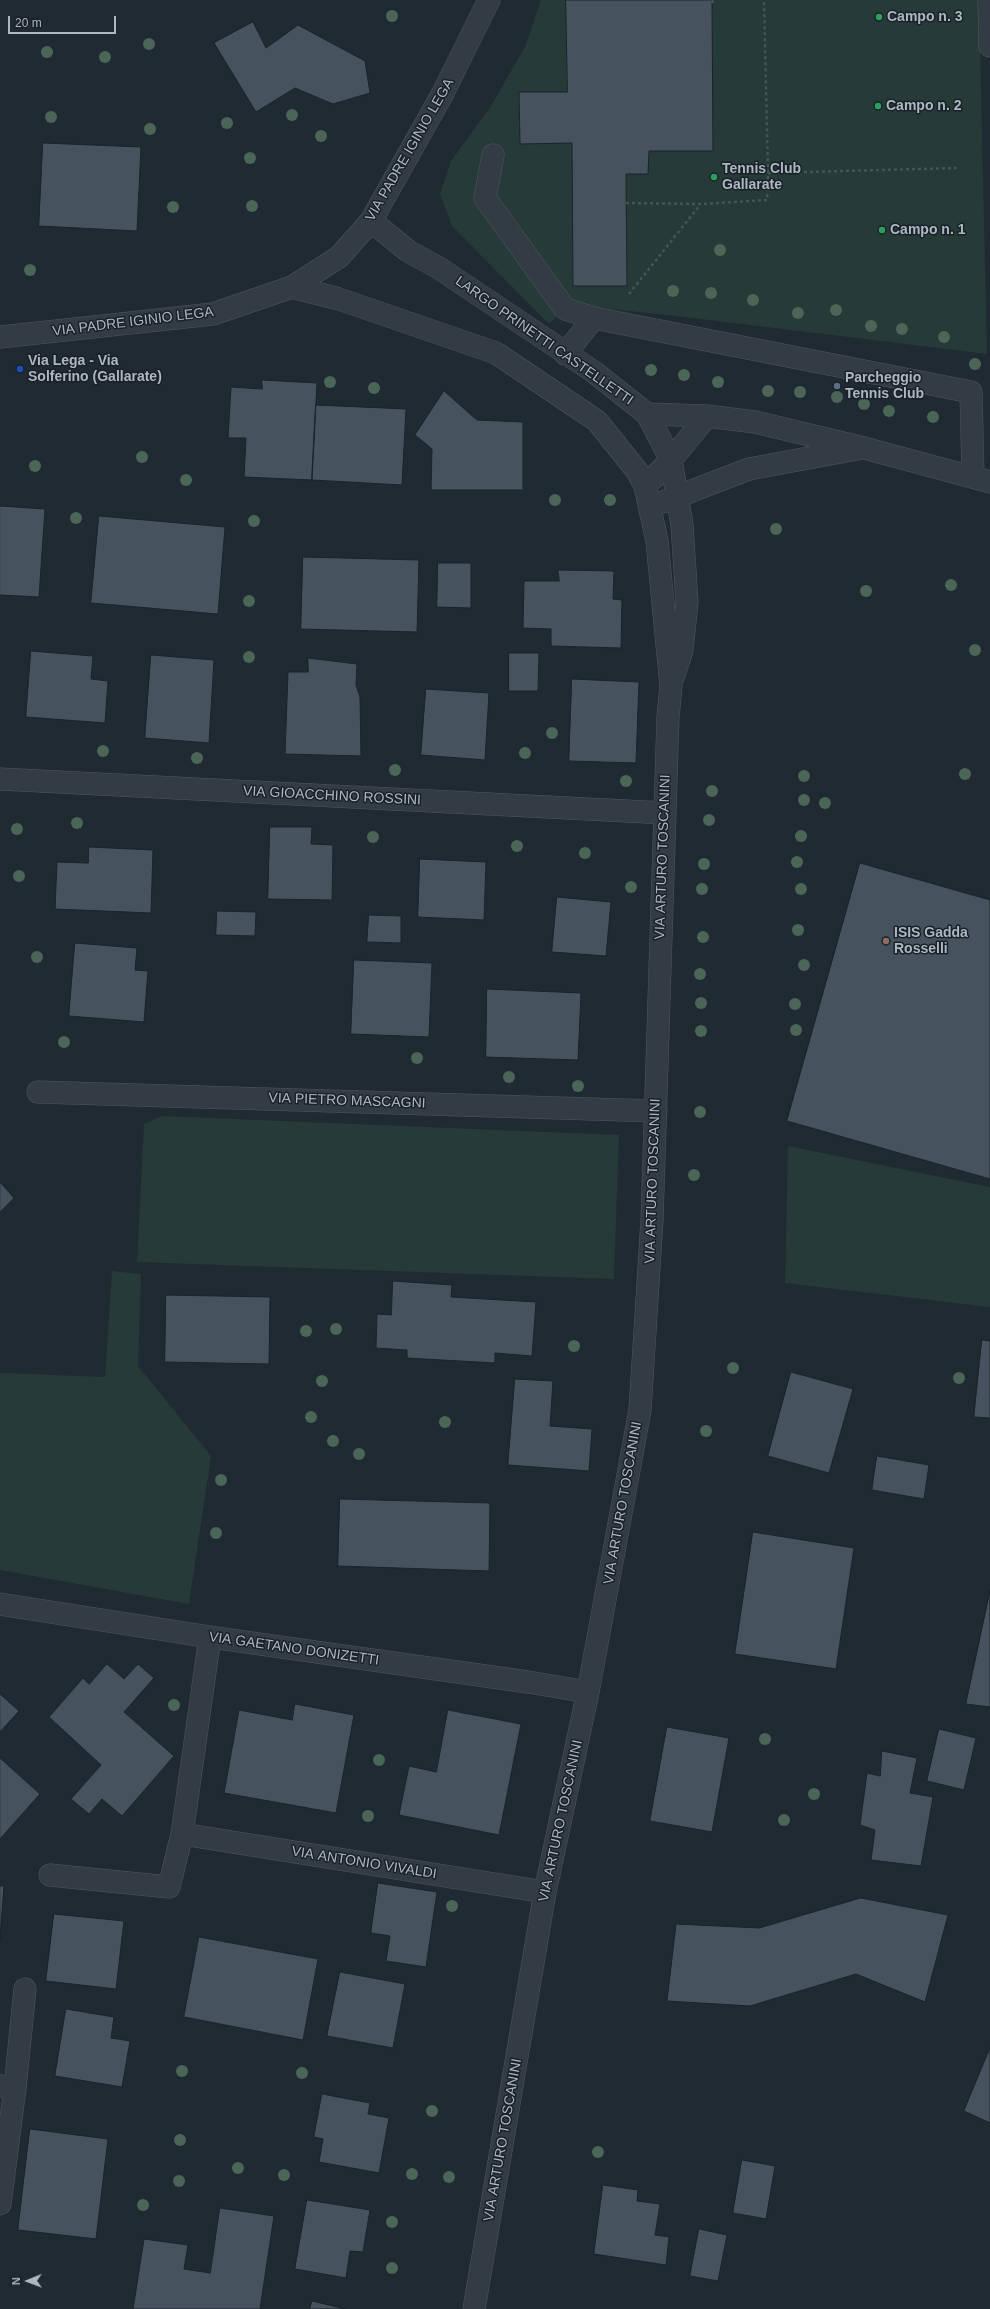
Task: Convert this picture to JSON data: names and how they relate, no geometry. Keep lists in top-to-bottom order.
{
  "streets": {
    "street": [
      "VIA PADRE IGINIO LEGA",
      "LARGO PRINETTI CASTELLETTI",
      "VIA GIOACCHINO ROSSINI",
      "VIA ARTURO TOSCANINI",
      "VIA PIETRO MASCAGNI",
      "VIA GAETANO DONIZETTI",
      "VIA ANTONIO VIVALDI"
    ]
  },
  "crossings": [
    ["VIA PADRE IGINIO LEGA", "LARGO PRINETTI CASTELLETTI"],
    ["LARGO PRINETTI CASTELLETTI", "VIA ARTURO TOSCANINI"],
    ["VIA GIOACCHINO ROSSINI", "VIA ARTURO TOSCANINI"],
    ["VIA ARTURO TOSCANINI", "VIA PIETRO MASCAGNI"],
    ["VIA ARTURO TOSCANINI", "VIA GAETANO DONIZETTI"],
    ["VIA ARTURO TOSCANINI", "VIA ANTONIO VIVALDI"]
  ],
  "places": [
    "Campo n. 3",
    "Campo n. 2",
    "Tennis Club Gallarate",
    "Campo n. 1",
    "Via Lega - Via Solferino (Gallarate)",
    "Parcheggio Tennis Club",
    "ISIS Gadda Rosselli"
  ],
  "scale_bar": "20 m",
  "north": "left"
}
